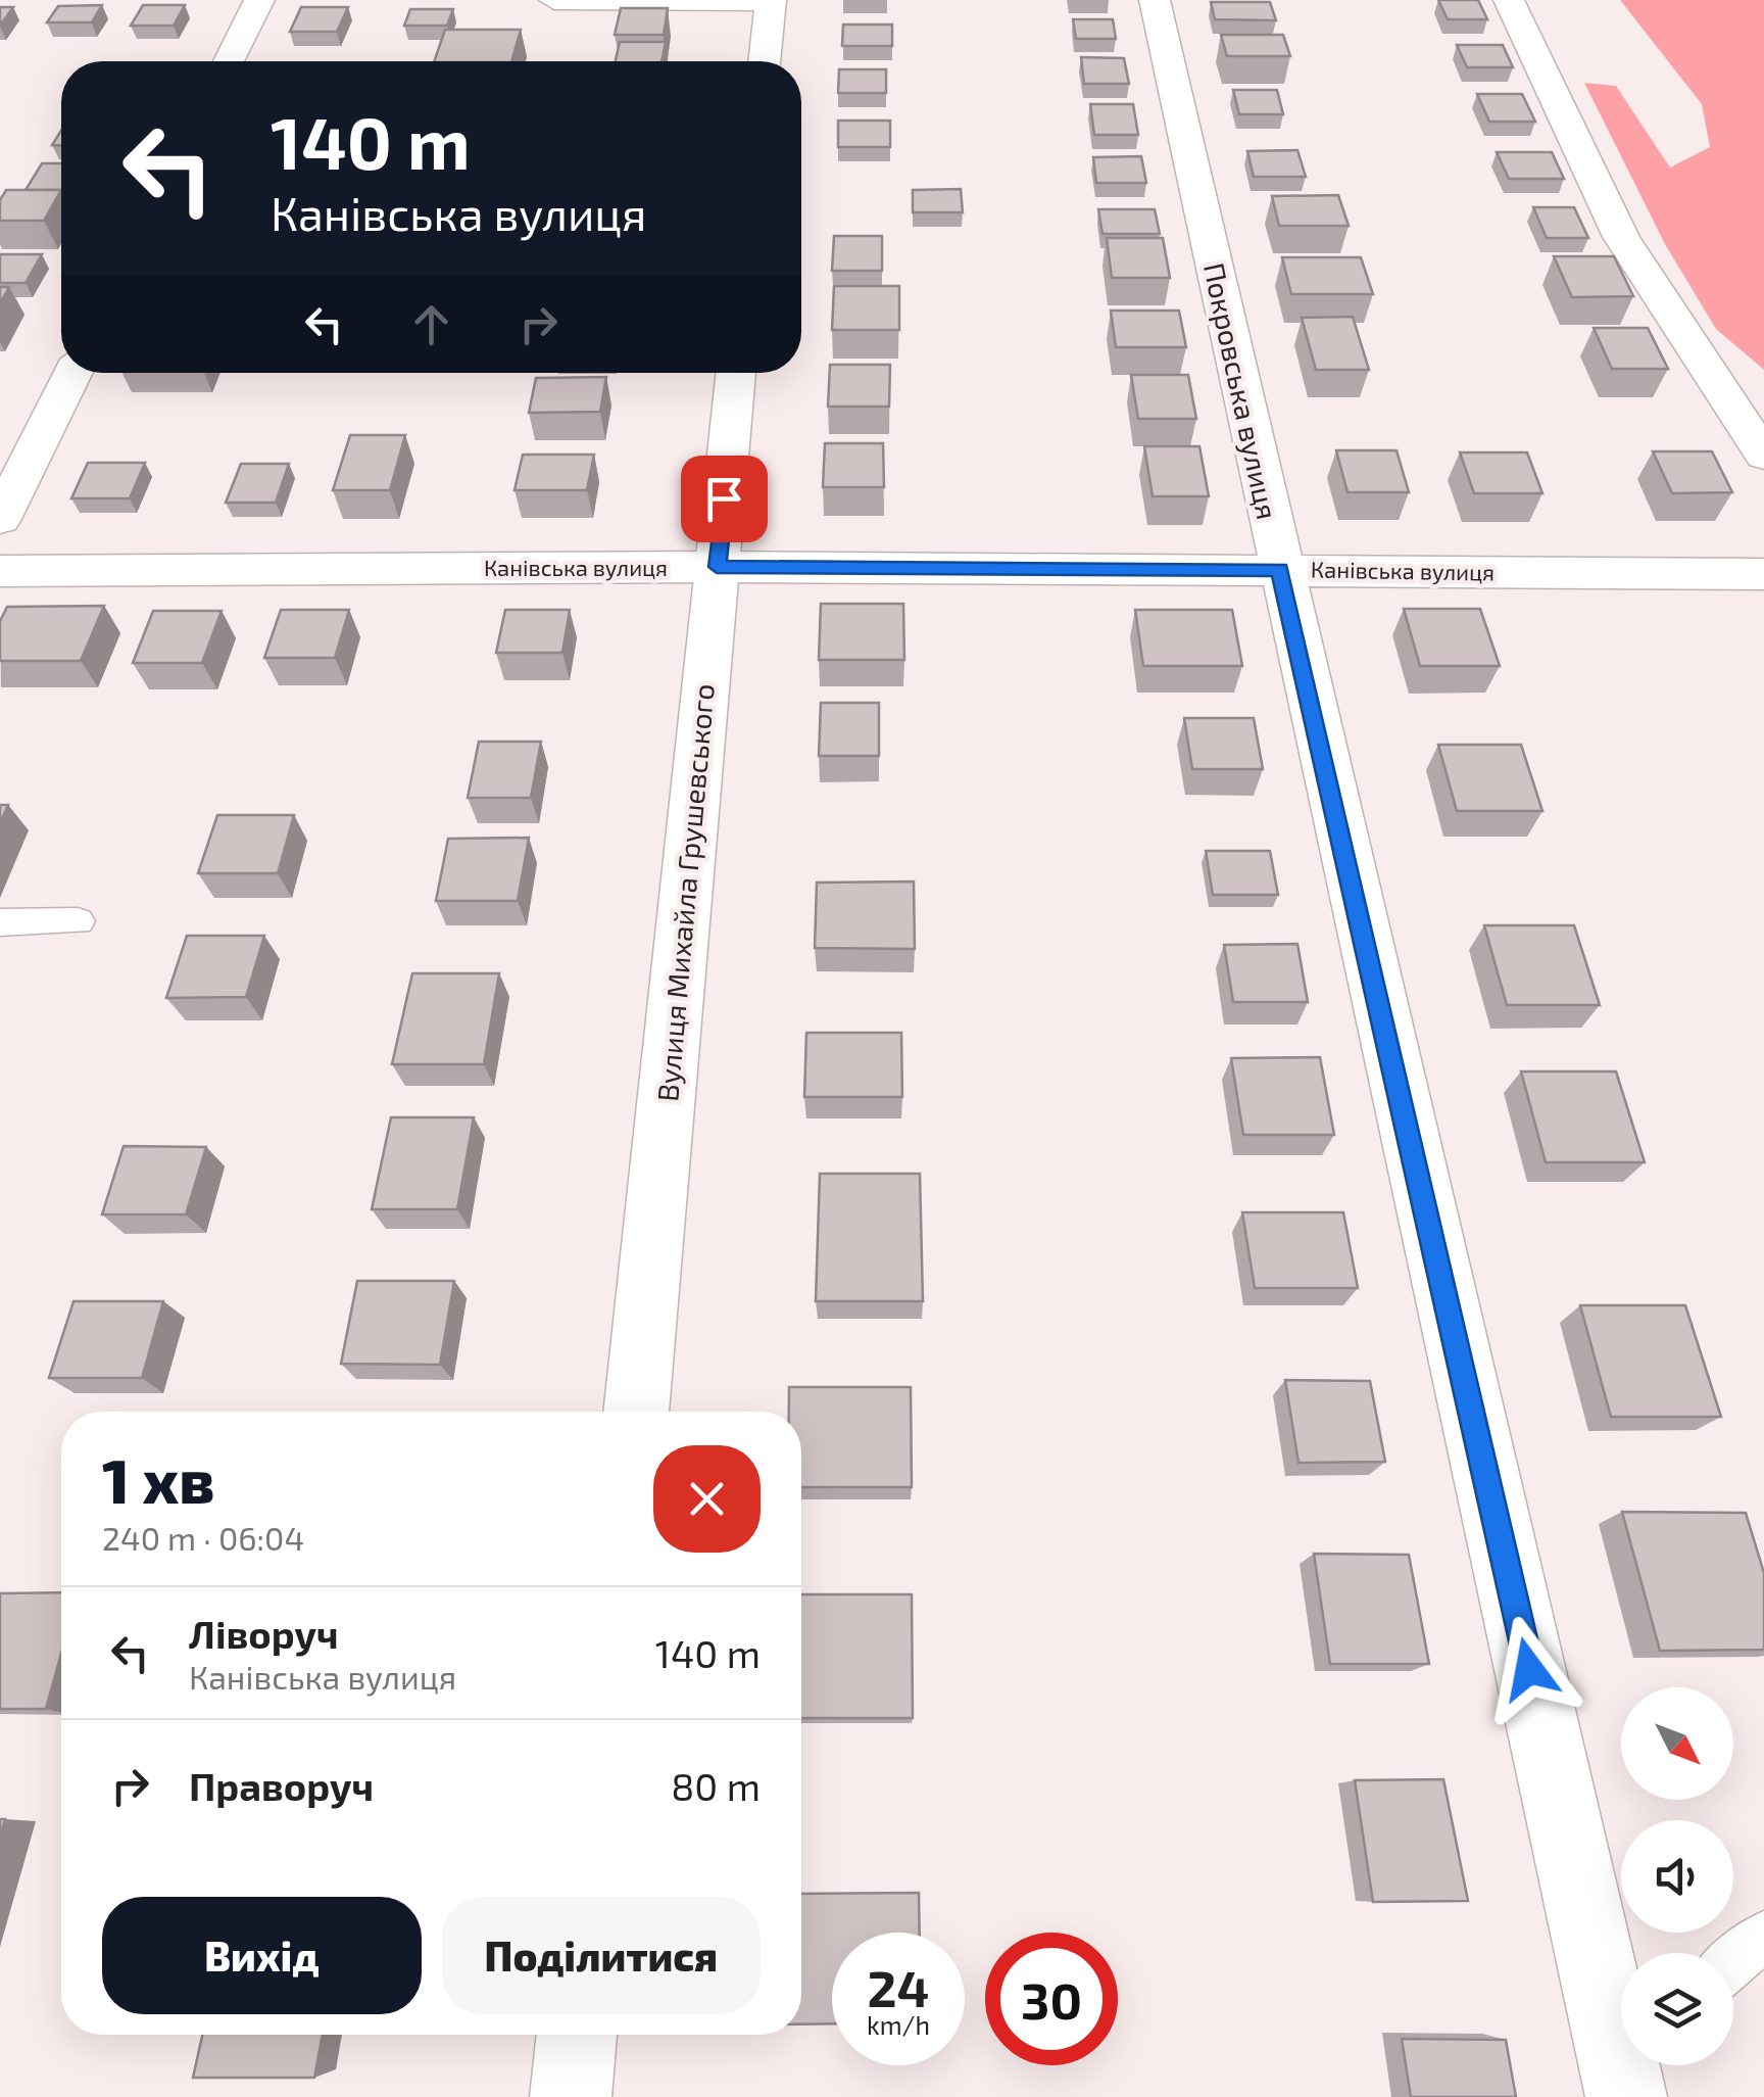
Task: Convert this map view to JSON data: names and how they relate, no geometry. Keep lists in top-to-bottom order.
{
  "streets": {
    "street": ["Покровська вулиця", "Канівська вулиця", "Вулиця Михайла Грушевського"]
  },
  "crossings": [
    ["Покровська вулиця", "Канівська вулиця"],
    ["Канівська вулиця", "Вулиця Михайла Грушевського"]
  ],
  "north": "bottom right",
  "page": {
    "turn": ["140 m", "Канівська вулиця"],
    "heading": ["1 хв", "240 m · 06:04"],
    "list": [
      {
        "name": "Ліворуч",
        "note": "Канівська вулиця",
        "value": "140 m"
      },
      {
        "name": "Праворуч",
        "value": "80 m"
      }
    ],
    "buttons": ["Вихід", "Поділитися"],
    "speed": "24 km/h",
    "limit": "30"
  }
}
